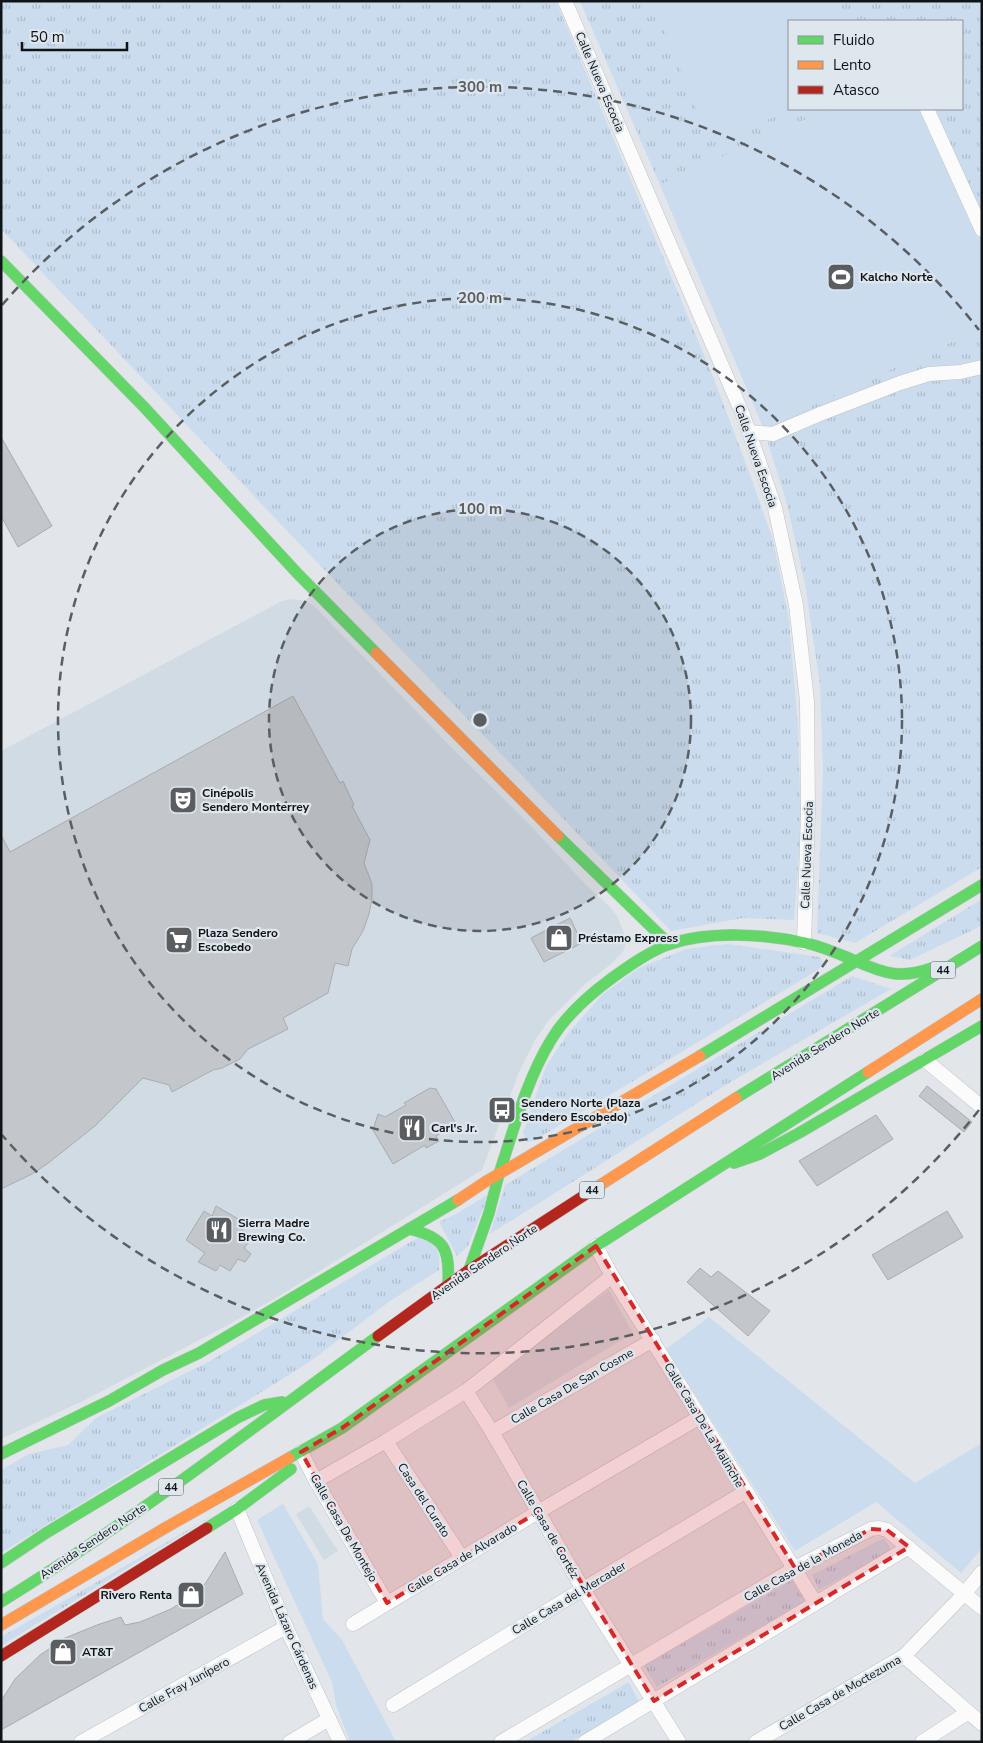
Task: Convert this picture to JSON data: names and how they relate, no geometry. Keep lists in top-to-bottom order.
{
  "streets": {
    "main road": ["44", "Avenida Sendero Norte"],
    "street": [
      "Calle Nueva Escocia",
      "Calle Casa De San Cosme",
      "Calle Casa De La Malinche",
      "Casa del Curato",
      "Calle Casa De Montejo",
      "Calle Casa de Cortéz",
      "Calle Casa de Alvarado",
      "Calle Casa de la Moneda",
      "Calle Casa del Mercader",
      "Avenida Lázaro Cárdenas",
      "Calle Fray Junípero",
      "Calle Casa de Moctezuma"
    ]
  },
  "crossings": [
    ["Avenida Sendero Norte", "Calle Casa De La Malinche"],
    ["Avenida Sendero Norte", "Calle Casa De Montejo"],
    ["Calle Casa De San Cosme", "Calle Casa De La Malinche"],
    ["Calle Casa De San Cosme", "Calle Casa de Cortéz"],
    ["Calle Casa De La Malinche", "Calle Casa de Alvarado"],
    ["Calle Casa De La Malinche", "Calle Casa de la Moneda"],
    ["Calle Casa De La Malinche", "Calle Casa del Mercader"],
    ["Casa del Curato", "Calle Casa de Alvarado"],
    ["Calle Casa De Montejo", "Calle Casa de Alvarado"],
    ["Calle Casa de Cortéz", "Calle Casa de Alvarado"],
    ["Calle Casa de Cortéz", "Calle Casa de la Moneda"],
    ["Calle Casa de Cortéz", "Calle Casa del Mercader"],
    ["Calle Casa de la Moneda", "Calle Casa de Moctezuma"],
    ["Avenida Lázaro Cárdenas", "Calle Fray Junípero"]
  ],
  "places": {
    "sports": ["Kalcho Norte"],
    "theatre": ["Cinépolis Sendero Monterrey"],
    "shop": ["Préstamo Express", "Rivero Renta", "AT&T"],
    "supermarket": ["Plaza Sendero Escobedo"],
    "bus stop": ["Sendero Norte (Plaza Sendero Escobedo)"],
    "restaurant": ["Carl's Jr.", "Sierra Madre Brewing Co."]
  },
  "legend": ["Fluido", "Lento", "Atasco"],
  "scale_bar": "50 m",
  "rings": ["300 m", "200 m", "100 m"]
}
